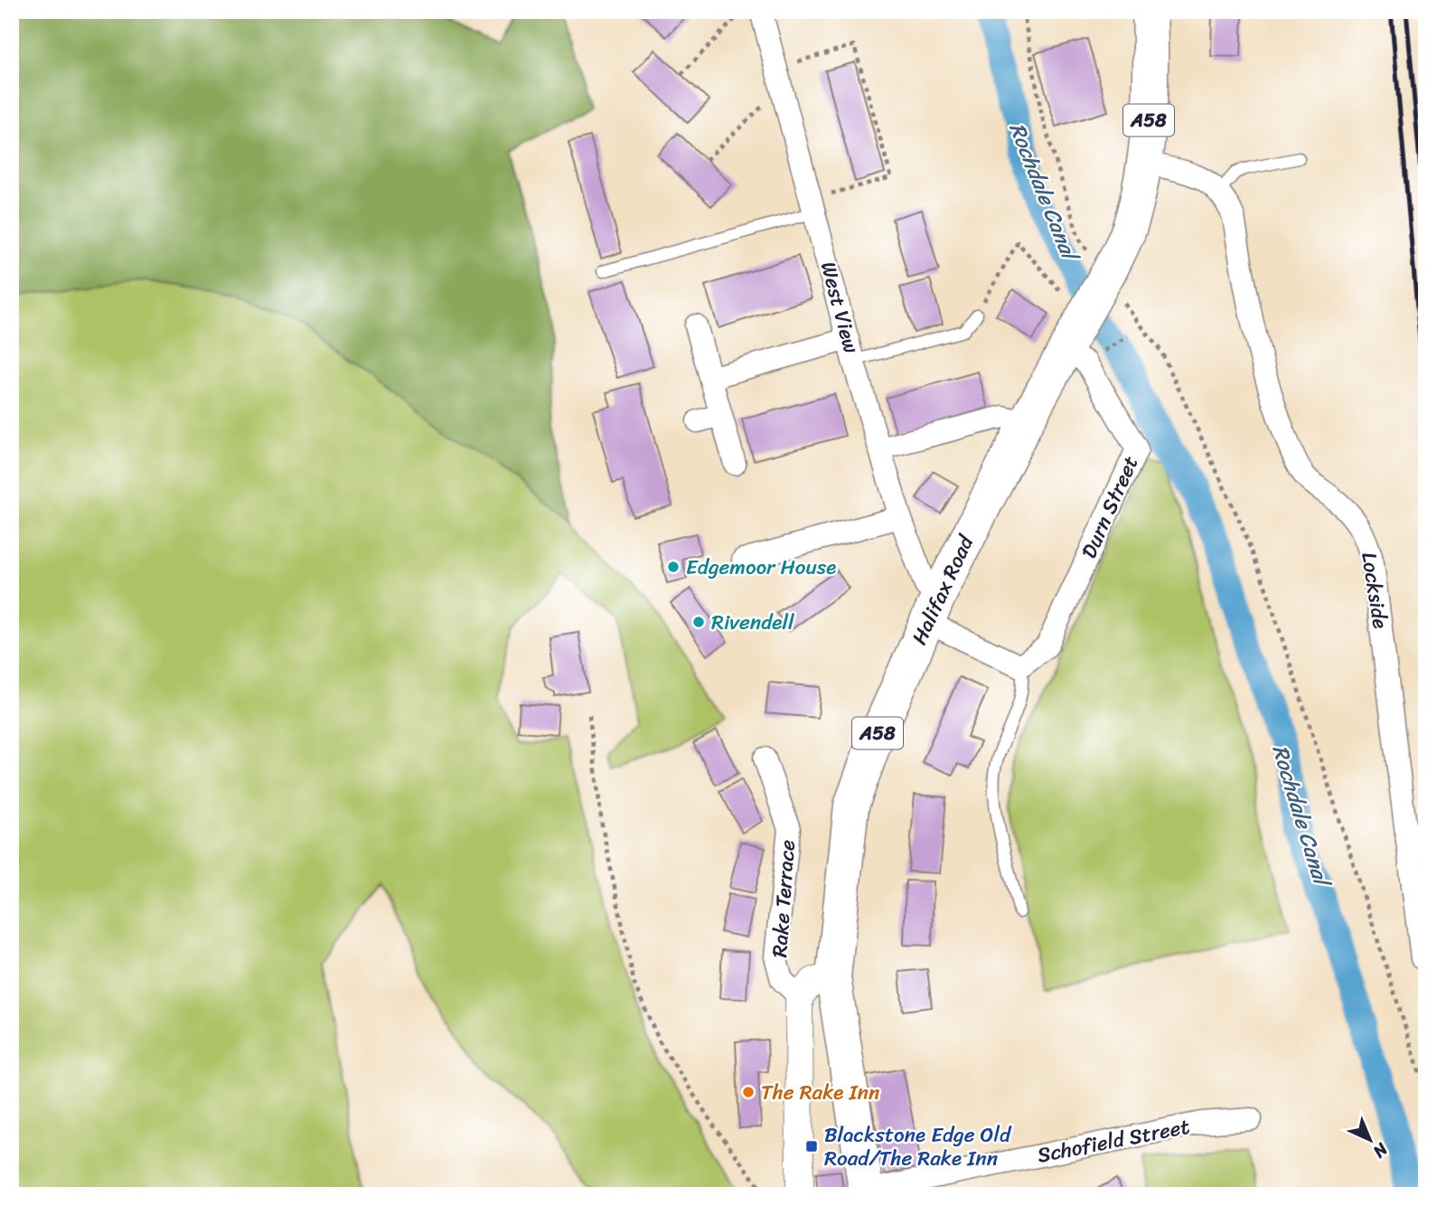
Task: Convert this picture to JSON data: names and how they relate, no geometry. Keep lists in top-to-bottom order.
{
  "streets": {
    "main road": ["A58", "Halifax Road"],
    "street": [
      "West View",
      "Durn Street",
      "Lockside",
      "Rake Terrace",
      "Schofield Street"
    ]
  },
  "crossings": [
    ["West View", "Halifax Road"],
    ["Durn Street", "Halifax Road"],
    ["Halifax Road", "Lockside"],
    ["Halifax Road", "Schofield Street"]
  ],
  "water": ["Rochdale Canal"],
  "places": {
    "other": ["Edgemoor House", "Rivendell", "The Rake Inn"],
    "transit": ["Blackstone Edge Old Road/The Rake Inn"]
  },
  "north": "bottom right"
}
